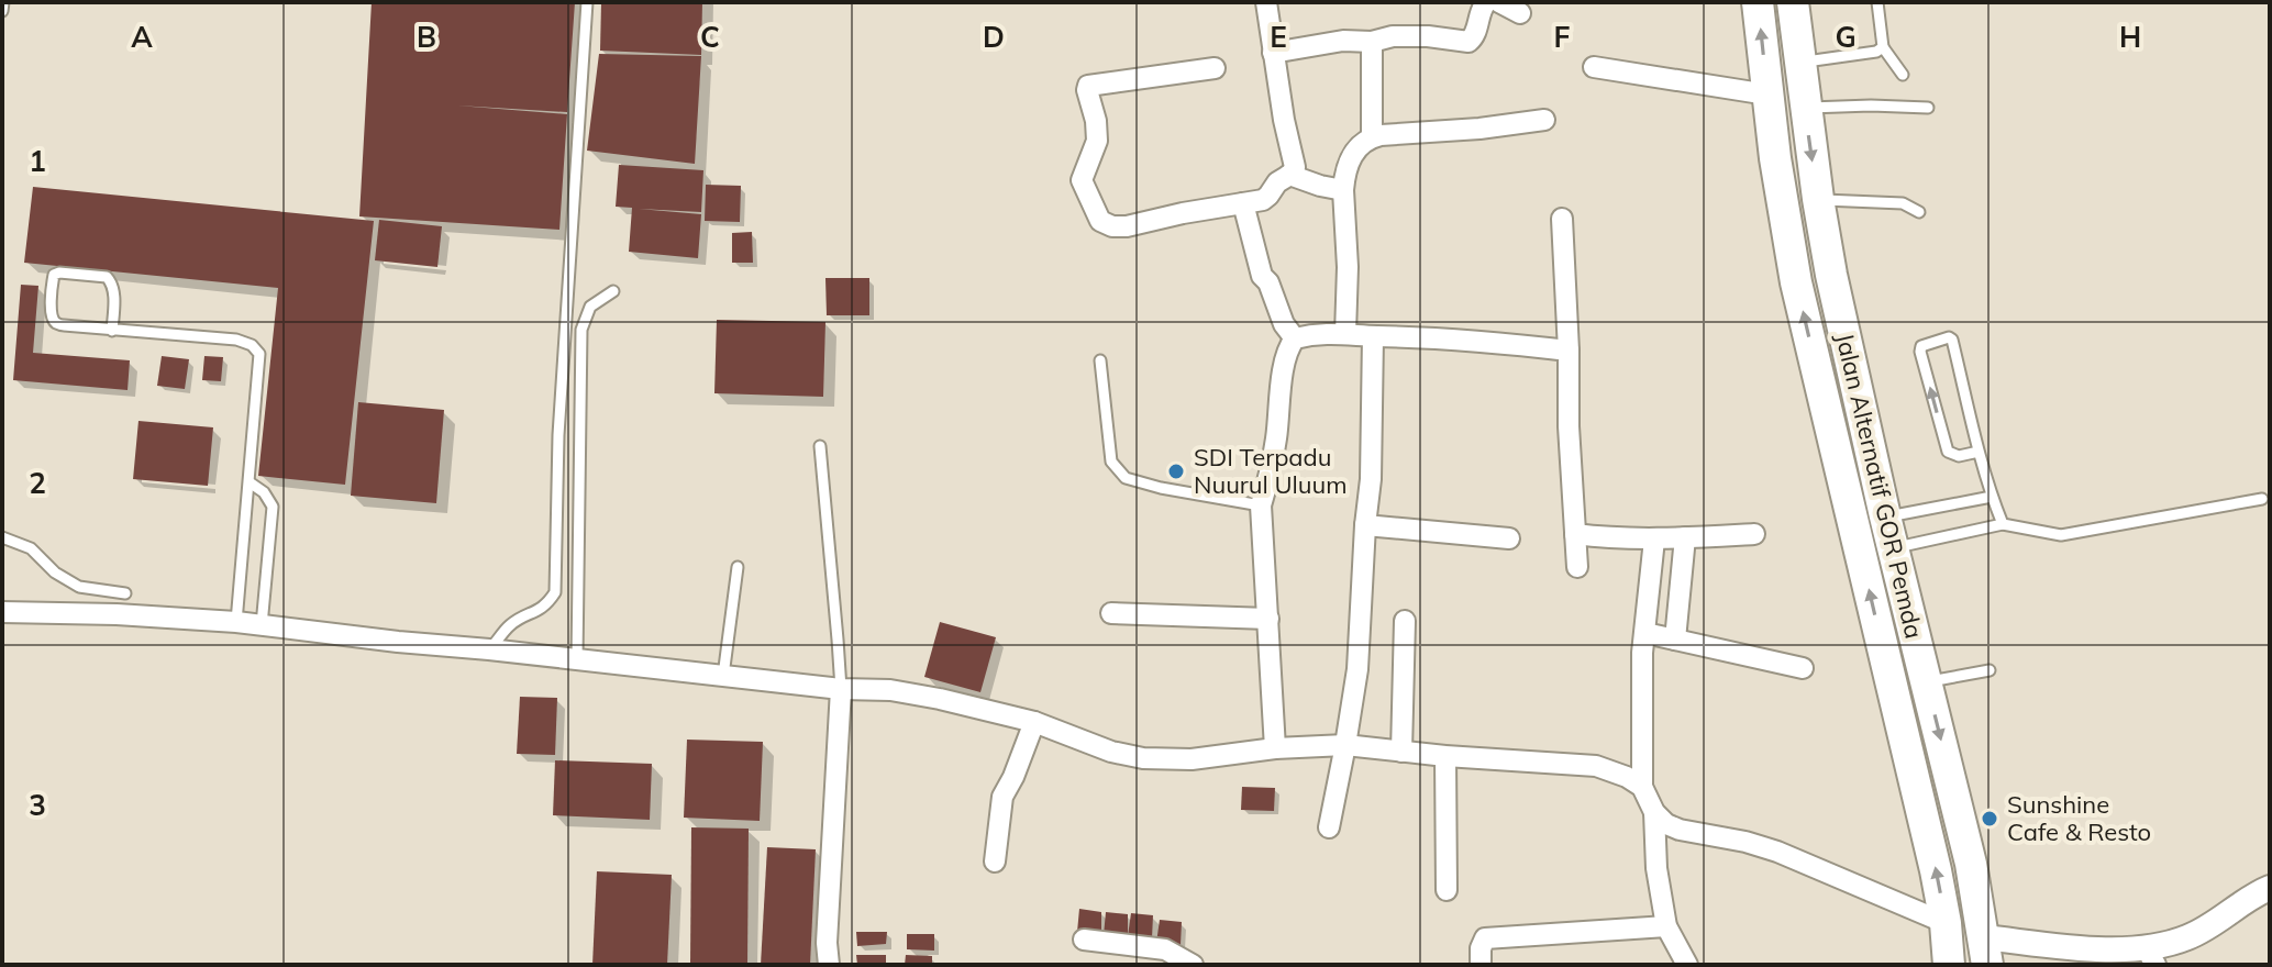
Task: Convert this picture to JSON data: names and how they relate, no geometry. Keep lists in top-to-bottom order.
{
  "streets": {
    "main road": ["Jalan Alternatif GOR Pemda"]
  },
  "places": ["SDI Terpadu Nuurul Uluum", "Sunshine Cafe & Resto"],
  "grid": {
    "columns": [
      "A",
      "B",
      "C",
      "D",
      "E",
      "F",
      "G",
      "H"
    ],
    "rows": ["1", "2", "3"]
  }
}
